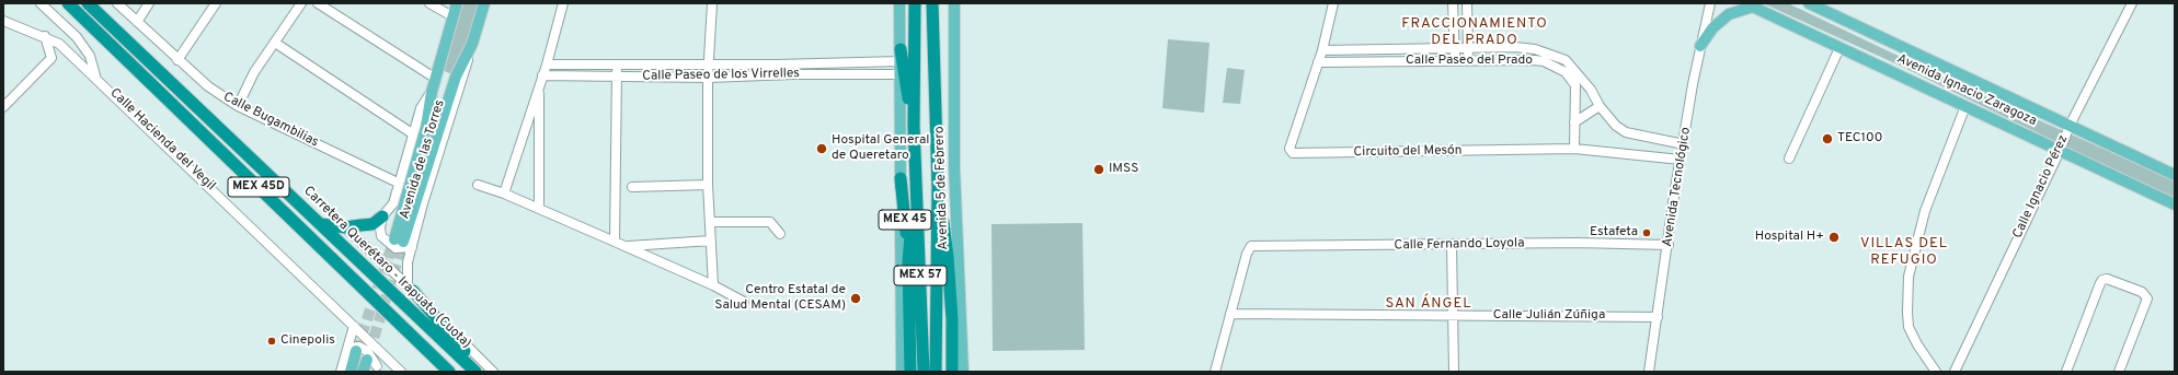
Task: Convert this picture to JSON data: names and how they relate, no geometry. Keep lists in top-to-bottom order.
{
  "streets": {
    "highway": [
      "MEX 45D",
      "Avenida 5 de Febrero",
      "MEX 45",
      "Carretera Querétaro - Irapuato (Cuota)",
      "MEX 57"
    ],
    "main road": ["Avenida Ignacio Zaragoza", "Avenida de las Torres"],
    "street": [
      "Calle Paseo del Prado",
      "Calle Paseo de los Virrelles",
      "Calle Bugambilias",
      "Calle Hacienda del Vegil",
      "Circuito del Mesón",
      "Avenida Tecnológico",
      "Calle Ignacio Pérez",
      "Calle Fernando Loyola",
      "Calle Julián Zúñiga"
    ]
  },
  "crossings": [
    ["Calle Paseo del Prado", "Circuito del Mesón"],
    ["Calle Paseo del Prado", "Avenida Tecnológico"],
    ["Calle Paseo de los Virrelles", "MEX 57"],
    ["Avenida Ignacio Zaragoza", "Calle Ignacio Pérez"],
    ["Circuito del Mesón", "Avenida Tecnológico"],
    ["Avenida Tecnológico", "Calle Fernando Loyola"],
    ["Avenida Tecnológico", "Calle Julián Zúñiga"],
    ["Avenida 5 de Febrero", "MEX 45"],
    ["Avenida 5 de Febrero", "MEX 57"],
    ["Calle Fernando Loyola", "Calle Julián Zúñiga"]
  ],
  "districts": ["FRACCIONAMIENTO DEL PRADO", "VILLAS DEL REFUGIO", "SAN ÁNGEL"],
  "places": [
    "TEC100",
    "Hospital General de Queretaro",
    "IMSS",
    "Estafeta",
    "Hospital H+",
    "Centro Estatal de Salud Mental (CESAM)",
    "Cinepolis"
  ]
}
